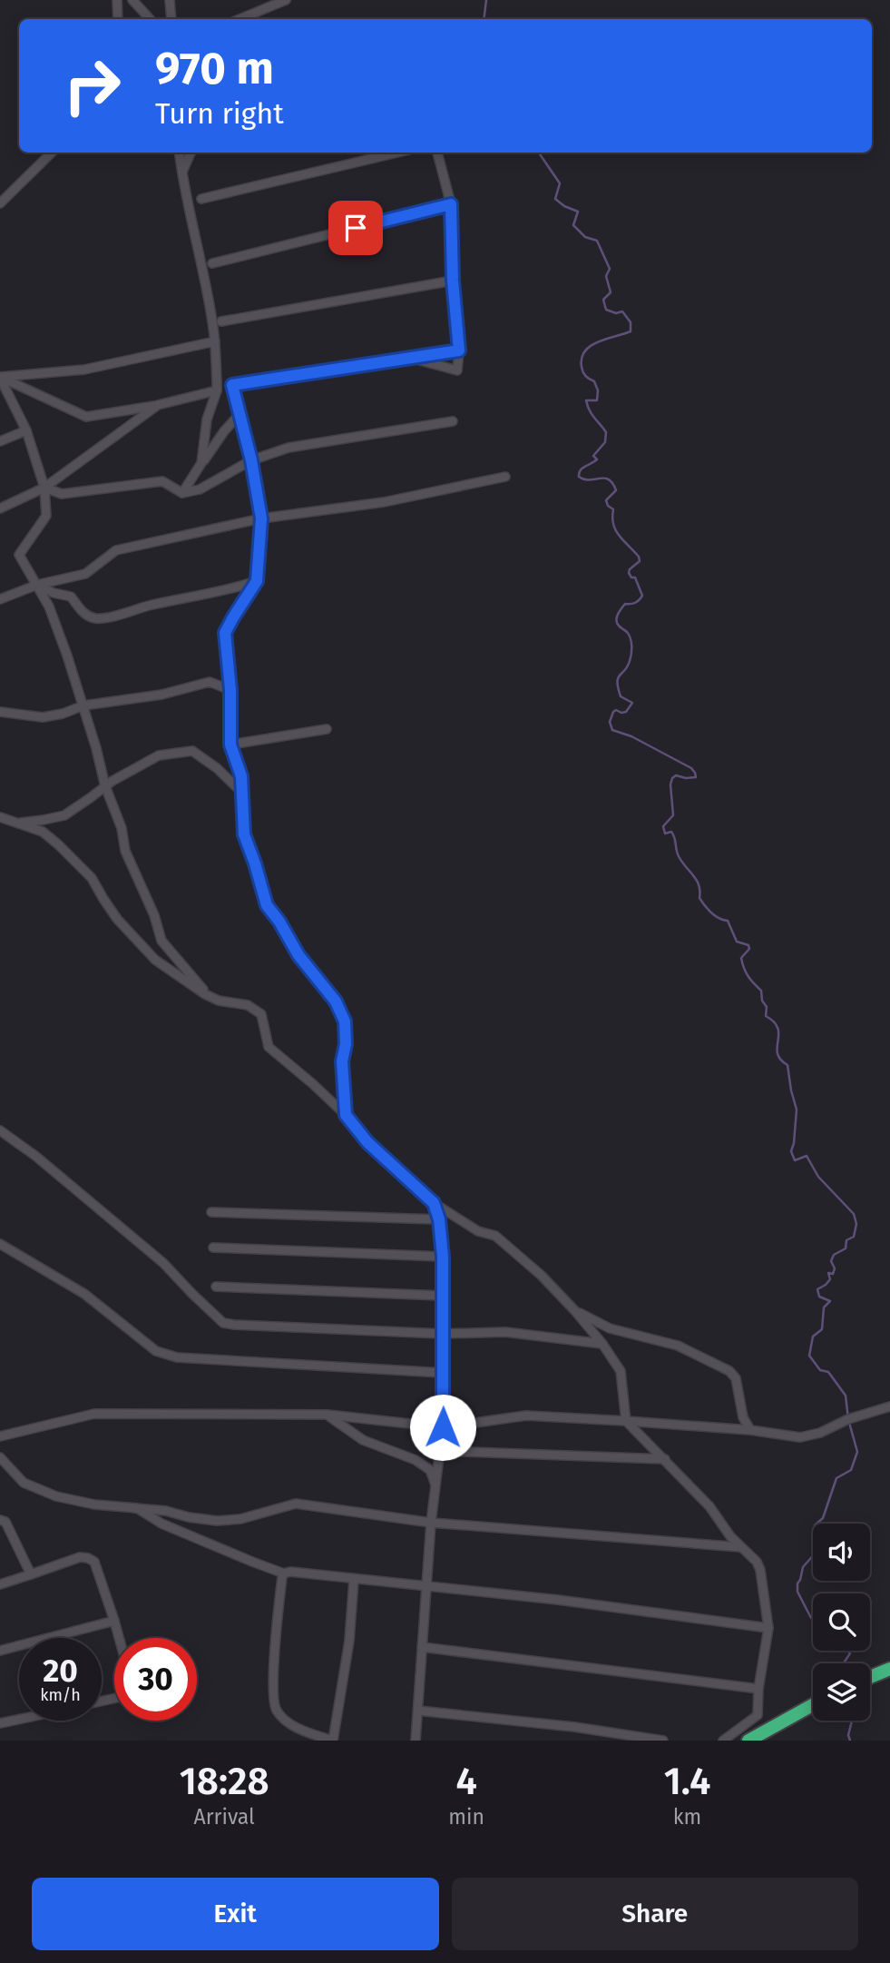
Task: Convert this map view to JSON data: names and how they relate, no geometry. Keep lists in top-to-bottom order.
{
  "page": {
    "turn": ["970 m", "Turn right"],
    "speed": "20 km/h",
    "limit": "30",
    "eta": [
      "18:28",
      "Arrival",
      "4",
      "min",
      "1.4",
      "km"
    ],
    "buttons": ["Exit", "Share"]
  }
}
